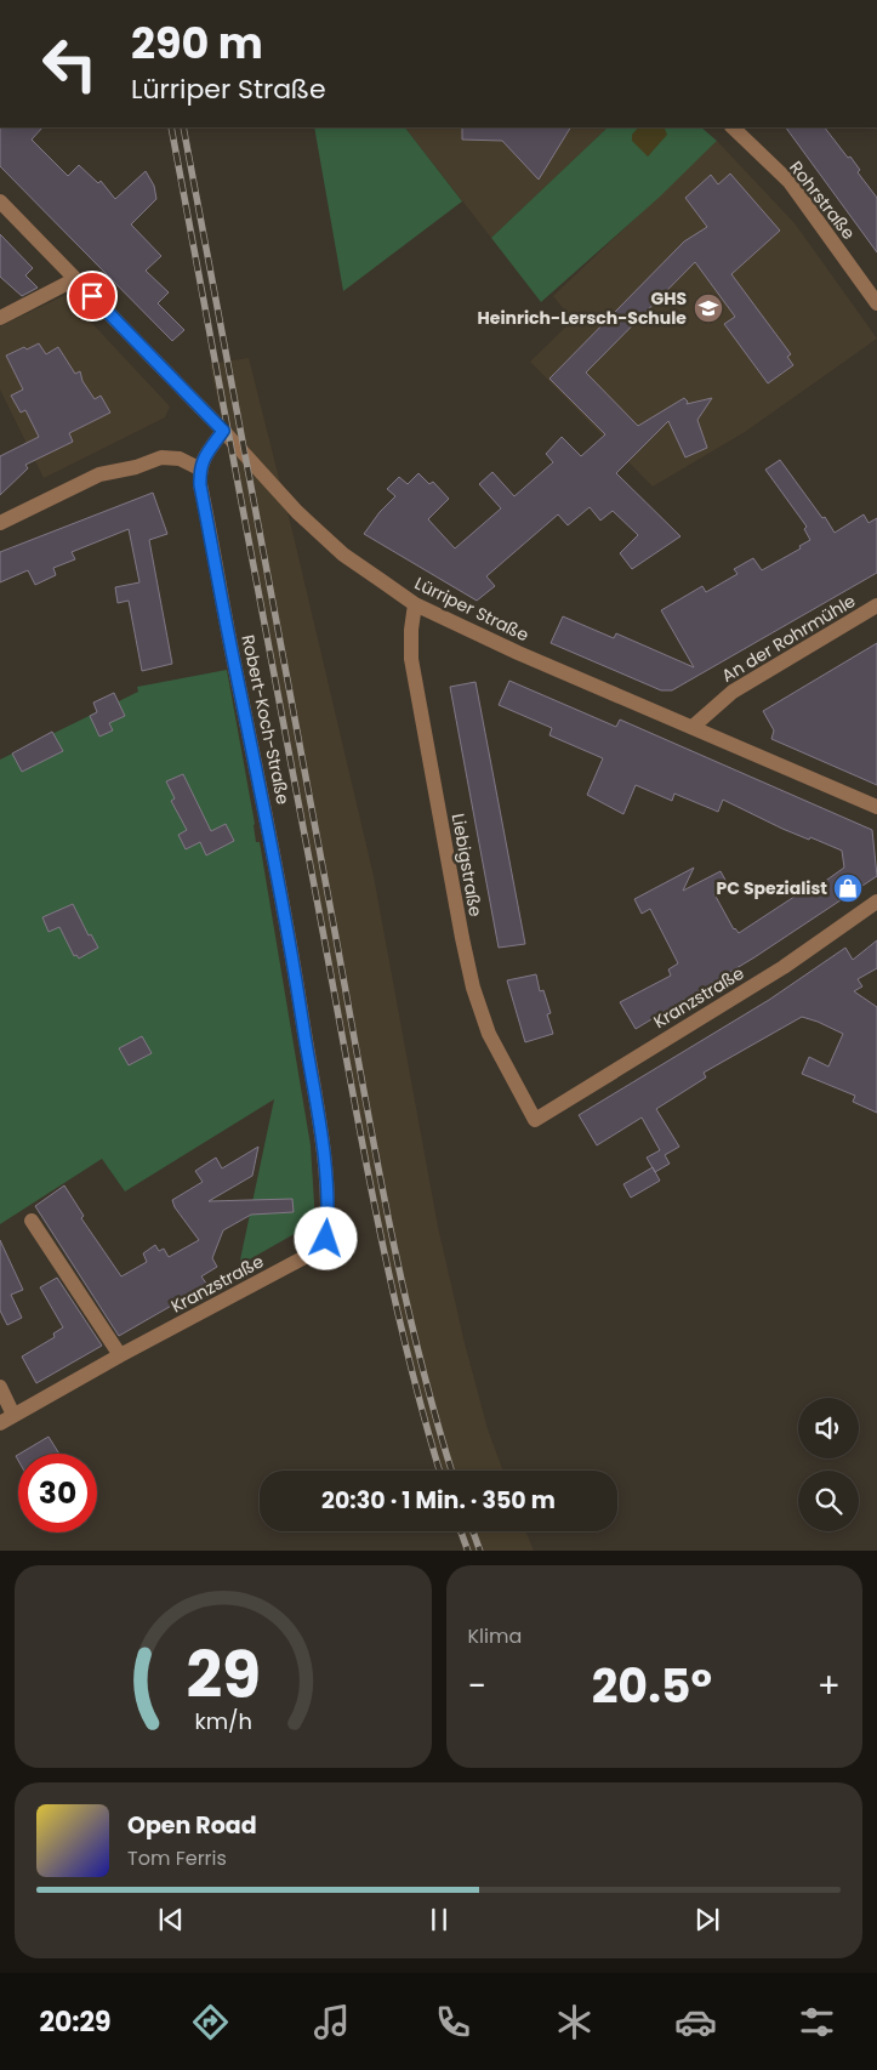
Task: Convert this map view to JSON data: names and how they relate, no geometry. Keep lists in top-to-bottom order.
{
  "streets": {
    "street": [
      "Rohrstraße",
      "Lürriper Straße",
      "An der Rohrmühle",
      "Robert-Koch-Straße",
      "Liebigstraße",
      "Kranzstraße"
    ]
  },
  "crossings": [
    ["Lürriper Straße", "An der Rohrmühle"],
    ["Lürriper Straße", "Liebigstraße"],
    ["Robert-Koch-Straße", "Kranzstraße"],
    ["Liebigstraße", "Kranzstraße"]
  ],
  "places": {
    "school or university": ["GHS Heinrich-Lersch-Schule"],
    "shop": ["PC Spezialist"]
  },
  "page": {
    "turn": ["290 m", "Lürriper Straße"],
    "limit": "30",
    "trip": "20:30 · 1 Min. · 350 m",
    "tile": "Klima",
    "heat": ["−", "20.5°", "+"],
    "song": ["Open Road", "Tom Ferris"],
    "tabs": "20:29",
    "gauge": ["29", "km/h"]
  }
}
